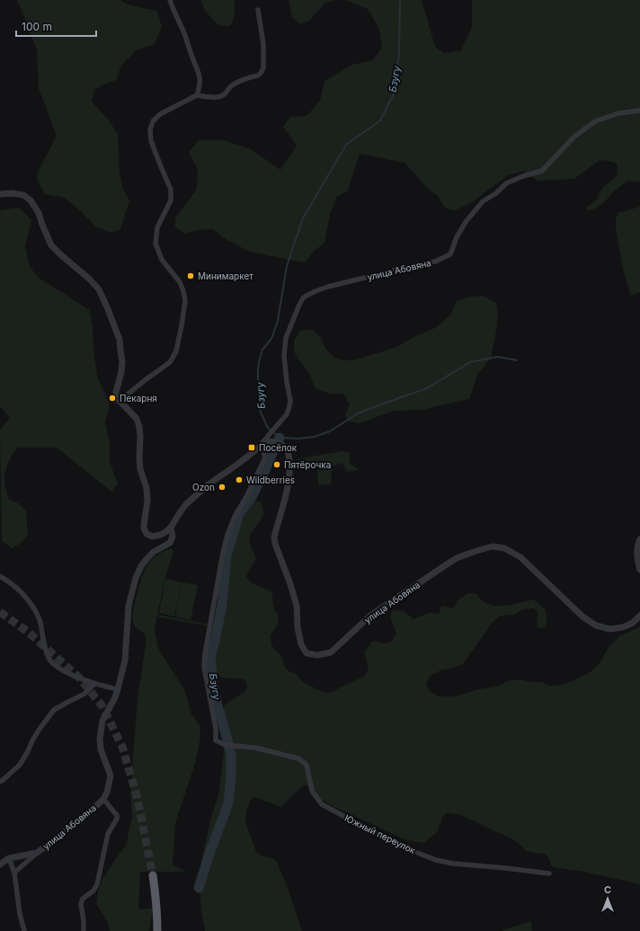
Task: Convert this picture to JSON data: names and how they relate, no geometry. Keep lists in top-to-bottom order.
{
  "streets": {
    "street": ["улица Абовяна", "Южный переулок"]
  },
  "crossings": [
    ["улица Абовяна", "Южный переулок"]
  ],
  "water": ["Бзугу"],
  "places": {
    "other": [
      "Минимаркет",
      "Пекарня",
      "Пятёрочка",
      "Wildberries",
      "Ozon"
    ],
    "transit": ["Посёлок"]
  },
  "scale_bar": "100 m",
  "north": "top"
}
